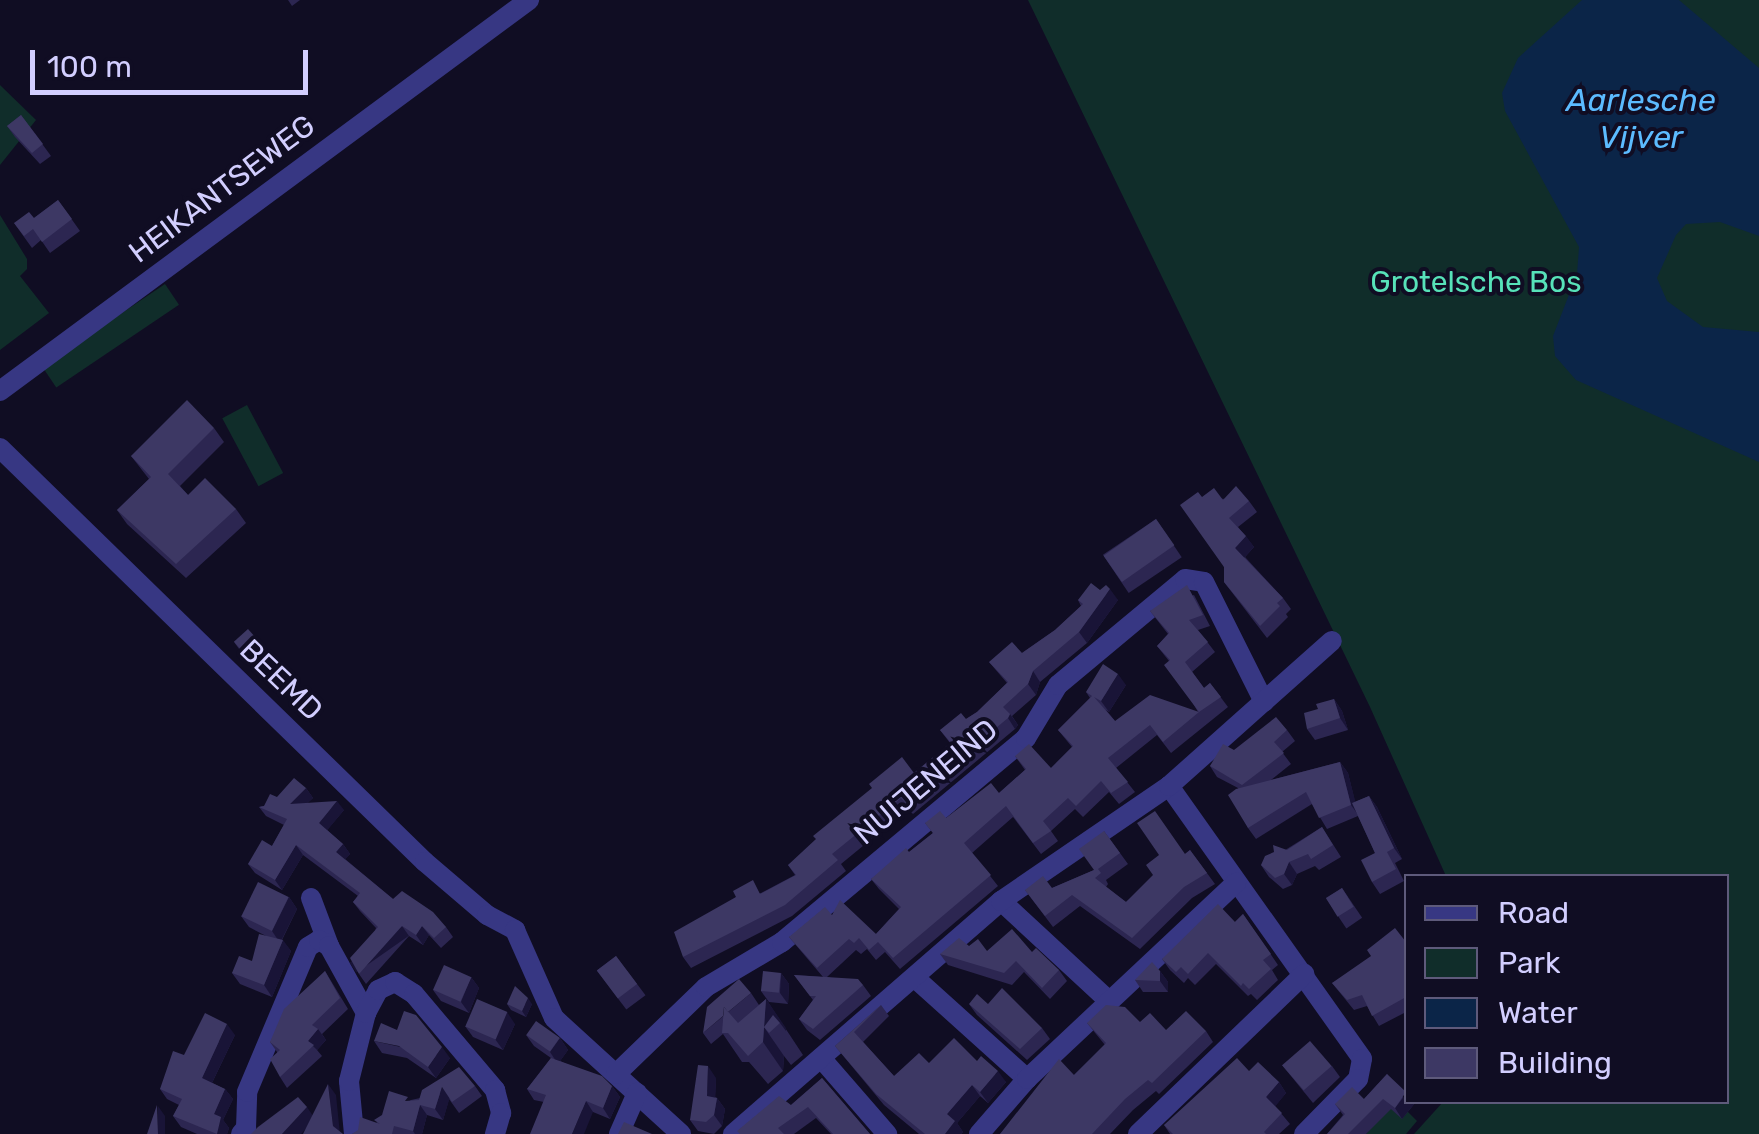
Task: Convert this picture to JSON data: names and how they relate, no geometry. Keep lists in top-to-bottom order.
{
  "streets": {
    "street": ["HEIKANTSEWEG", "BEEMD", "NUIJENEIND"]
  },
  "crossings": [
    ["BEEMD", "NUIJENEIND"]
  ],
  "water": ["Aarlesche Vijver"],
  "parks": ["Grotelsche Bos"],
  "legend": [
    "Road",
    "Park",
    "Water",
    "Building"
  ],
  "scale_bar": "100 m"
}
